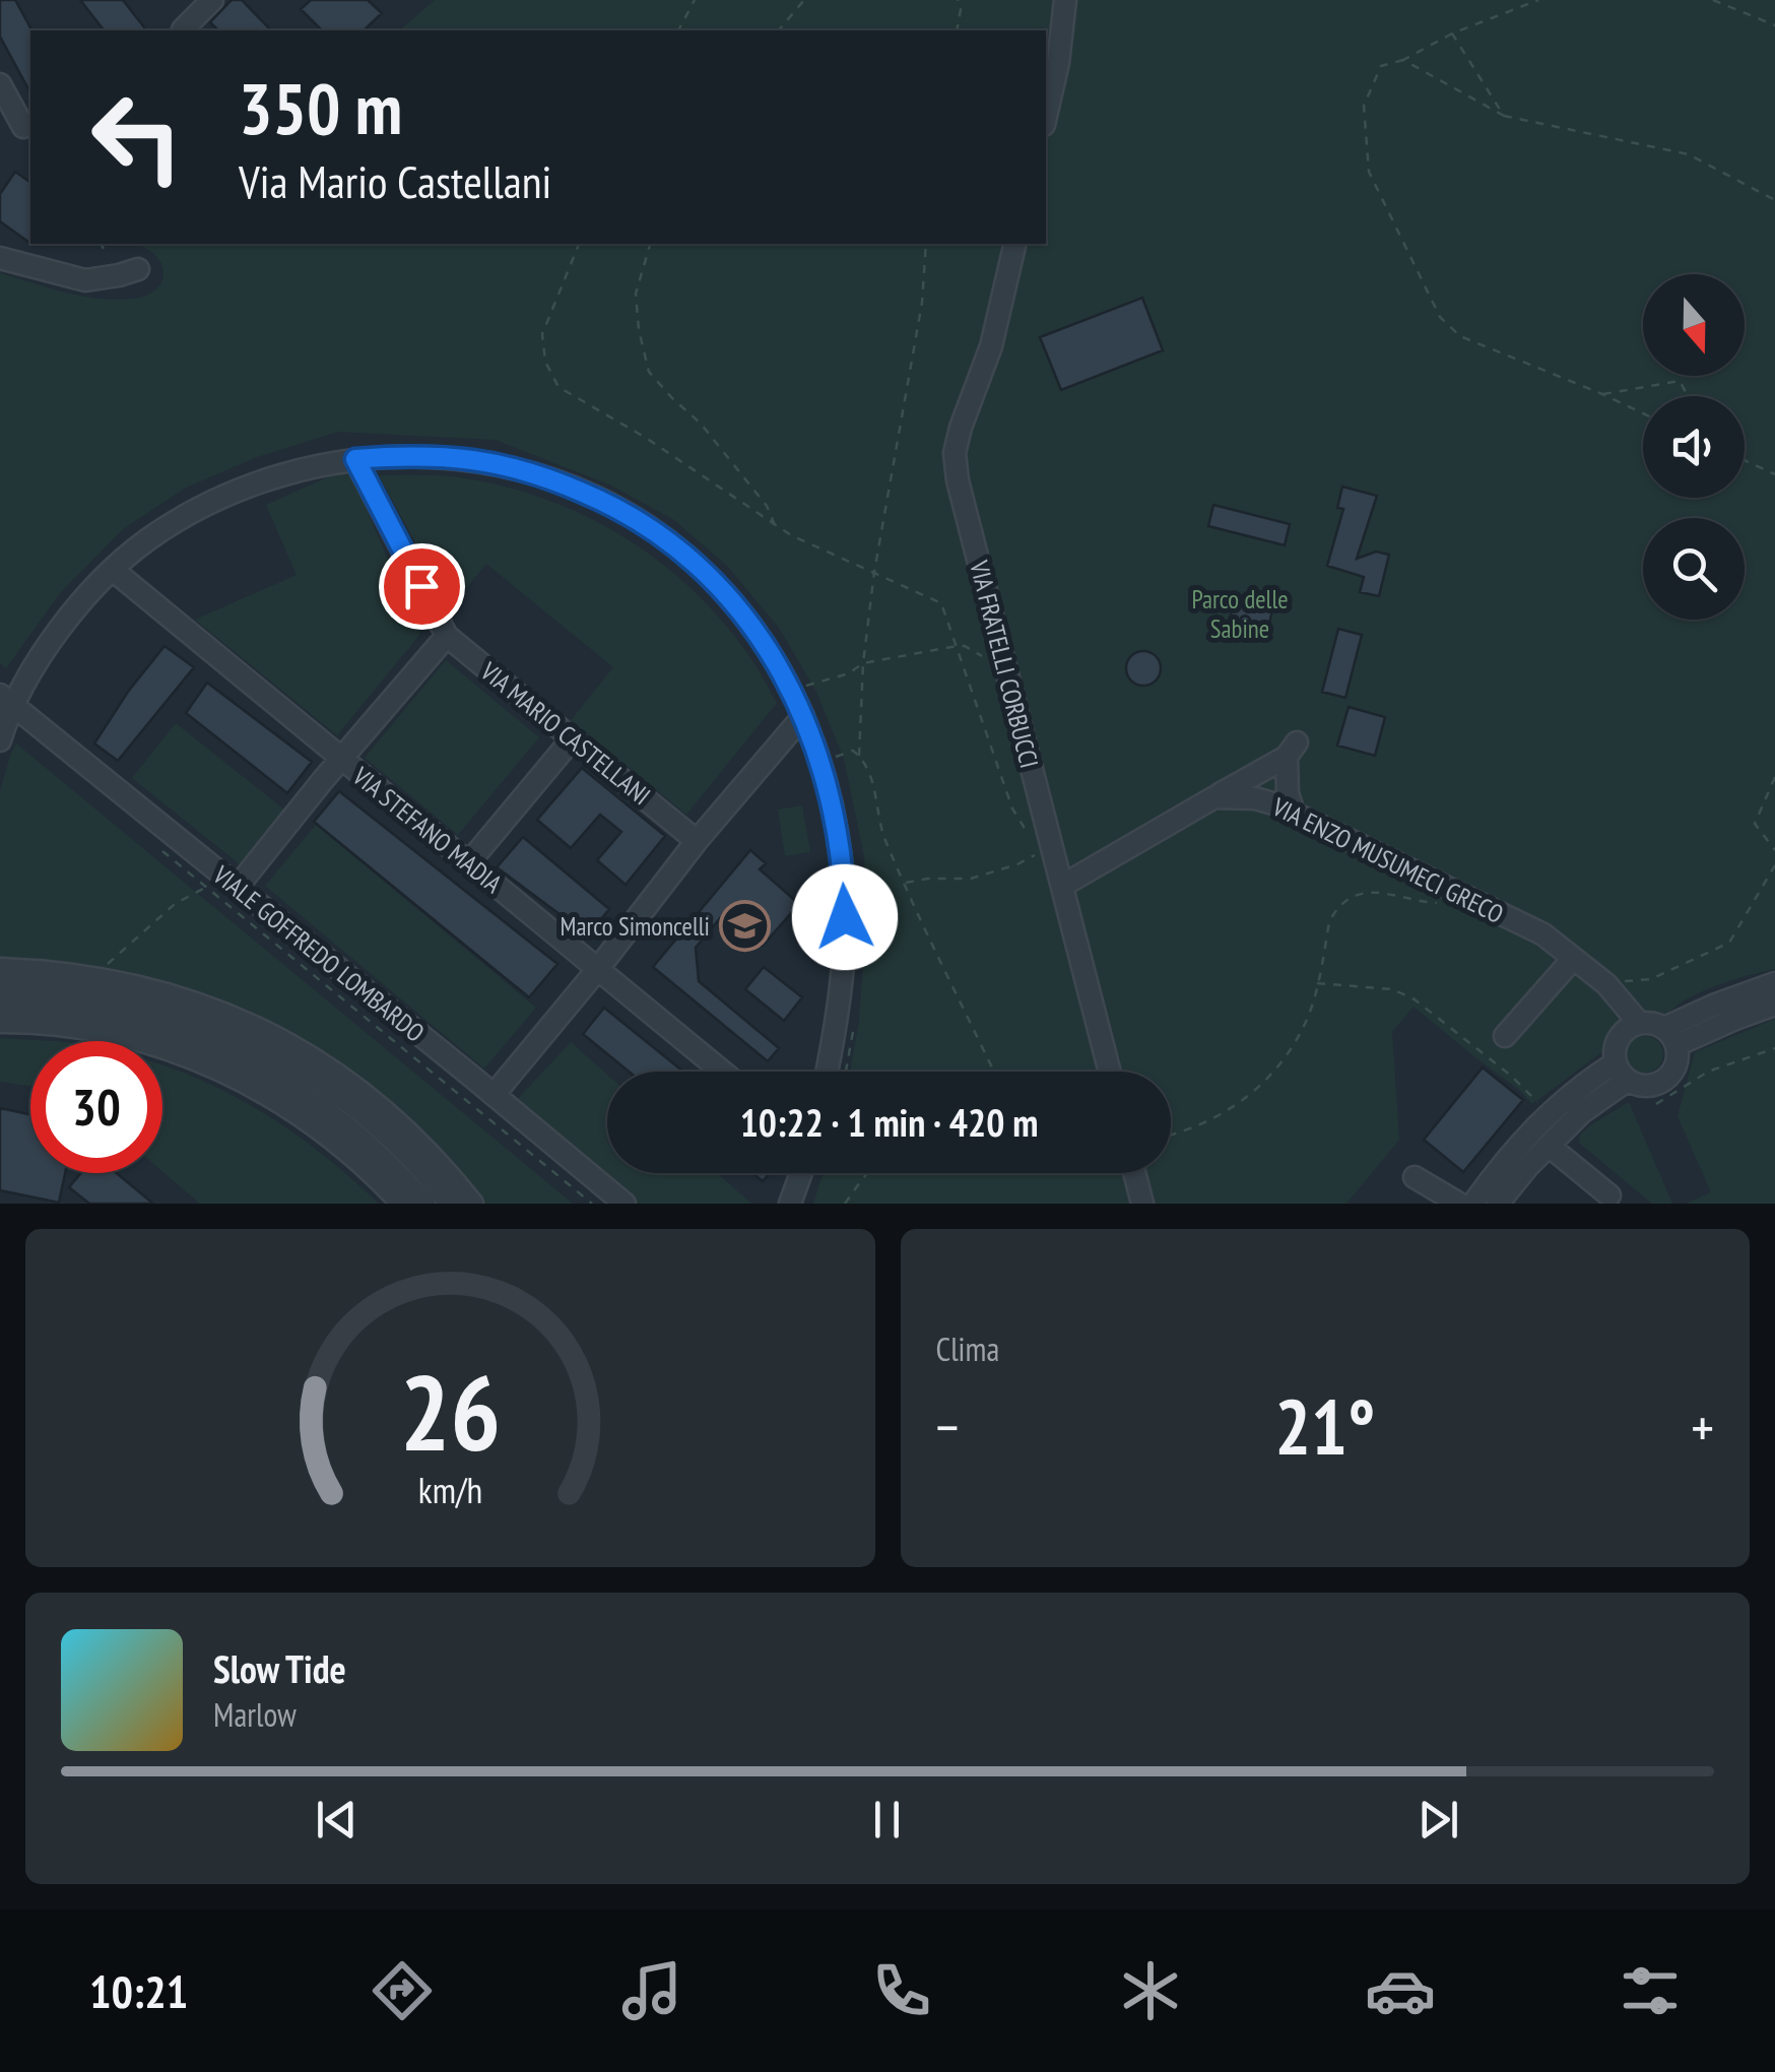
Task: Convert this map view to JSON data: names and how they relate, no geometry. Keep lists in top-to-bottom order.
{
  "streets": {
    "street": [
      "VIA FRATELLI CORBUCCI",
      "VIA MARIO CASTELLANI",
      "VIA STEFANO MADIA",
      "VIA ENZO MUSUMECI GRECO",
      "VIALE GOFFREDO LOMBARDO"
    ]
  },
  "parks": ["Parco delle Sabine"],
  "places": {
    "school or university": ["Marco Simoncelli"]
  },
  "north": "bottom",
  "page": {
    "turn": ["350 m", "Via Mario Castellani"],
    "limit": "30",
    "trip": "10:22 · 1 min · 420 m",
    "tile": "Clima",
    "heat": ["−", "21°", "+"],
    "song": ["Slow Tide", "Marlow"],
    "tabs": "10:21",
    "gauge": ["26", "km/h"]
  }
}
